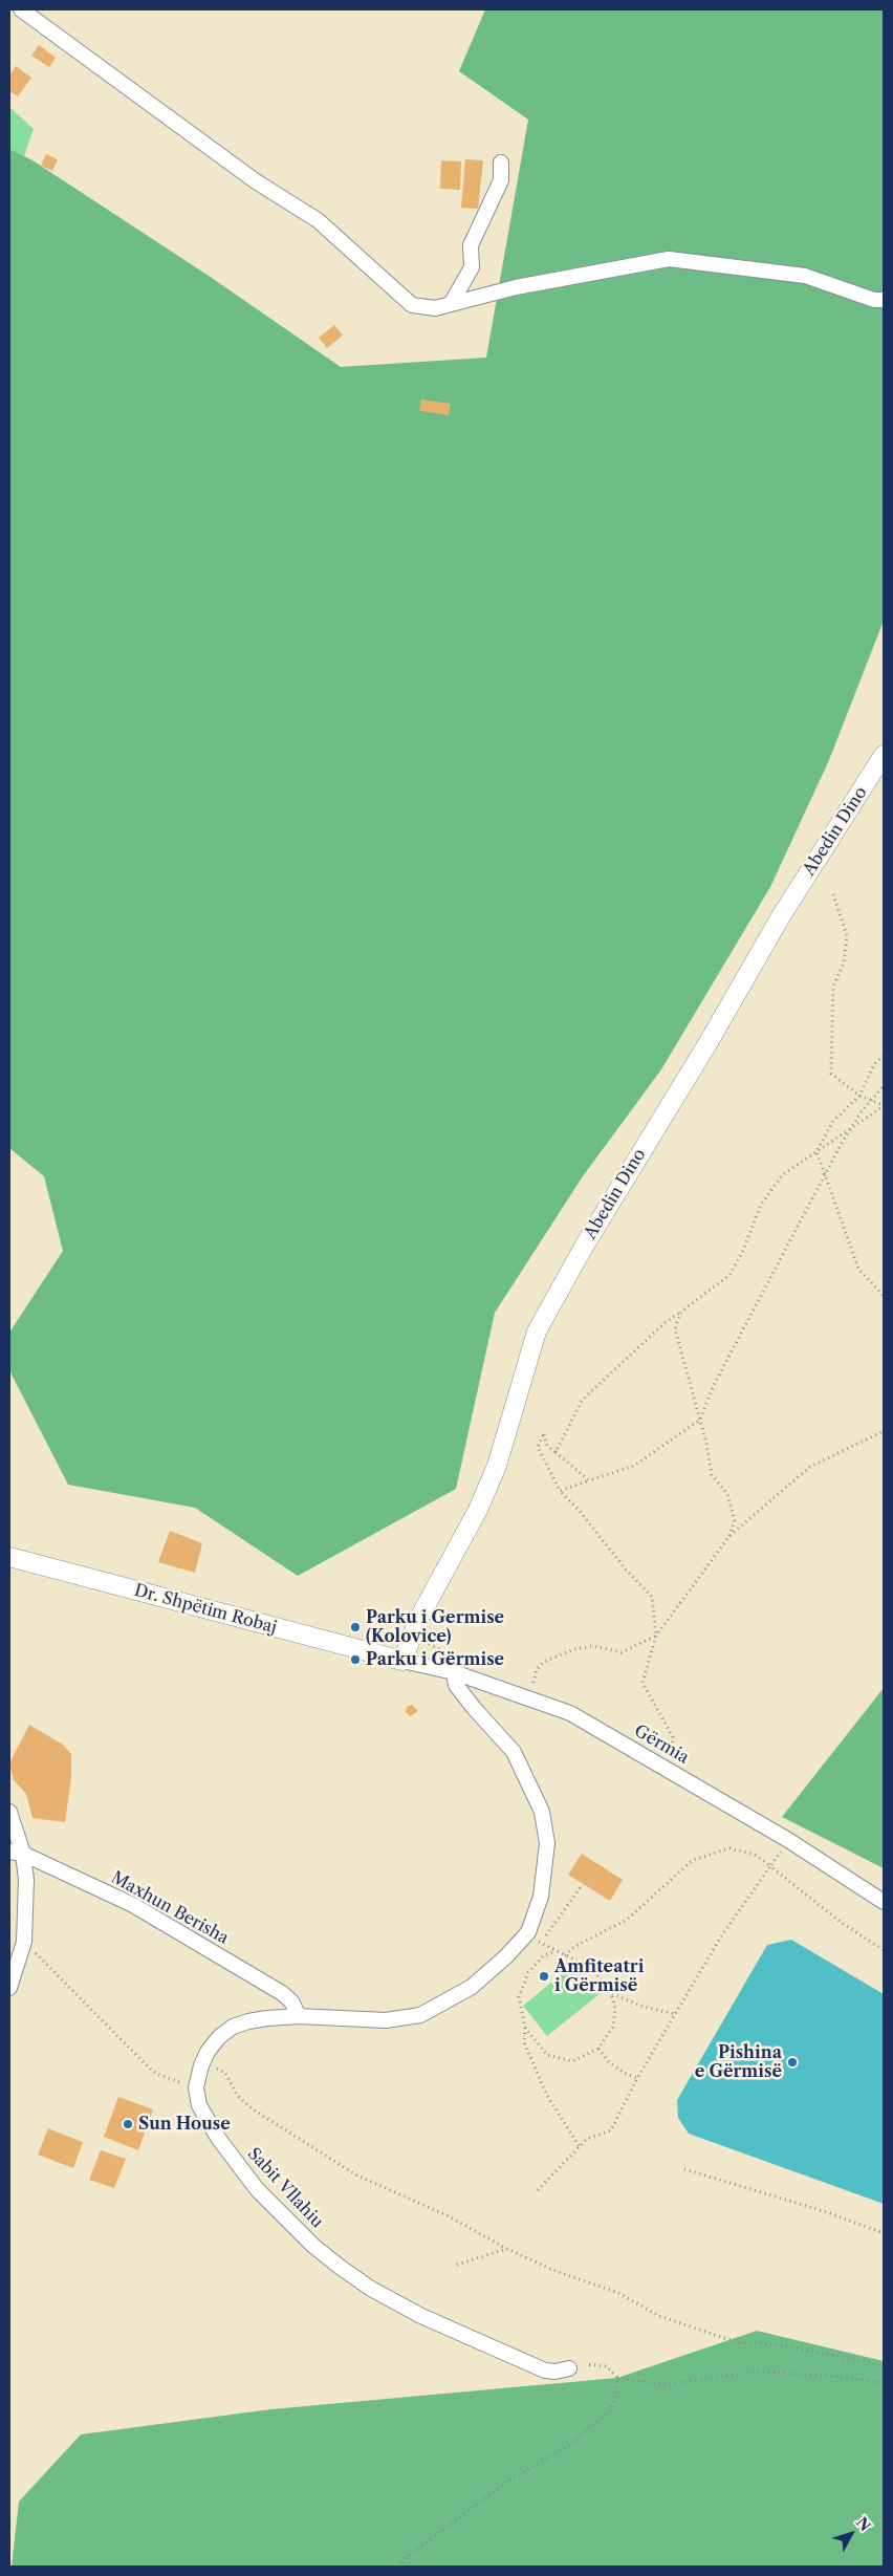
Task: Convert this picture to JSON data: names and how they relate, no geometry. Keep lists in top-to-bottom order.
{
  "streets": {
    "street": [
      "Abedin Dino",
      "Dr. Shpëtim Robaj",
      "Gërmia",
      "Maxhun Berisha",
      "Sabit Vllahiu"
    ]
  },
  "crossings": [
    ["Abedin Dino", "Dr. Shpëtim Robaj"],
    ["Abedin Dino", "Gërmia"],
    ["Dr. Shpëtim Robaj", "Gërmia"],
    ["Gërmia", "Sabit Vllahiu"],
    ["Maxhun Berisha", "Sabit Vllahiu"]
  ],
  "places": [
    "Parku i Germise (Kolovice)",
    "Parku i Gërmise",
    "Amfiteatri i Gërmisë",
    "Pishina e Gërmisë",
    "Sun House"
  ],
  "north": "top right"
}
